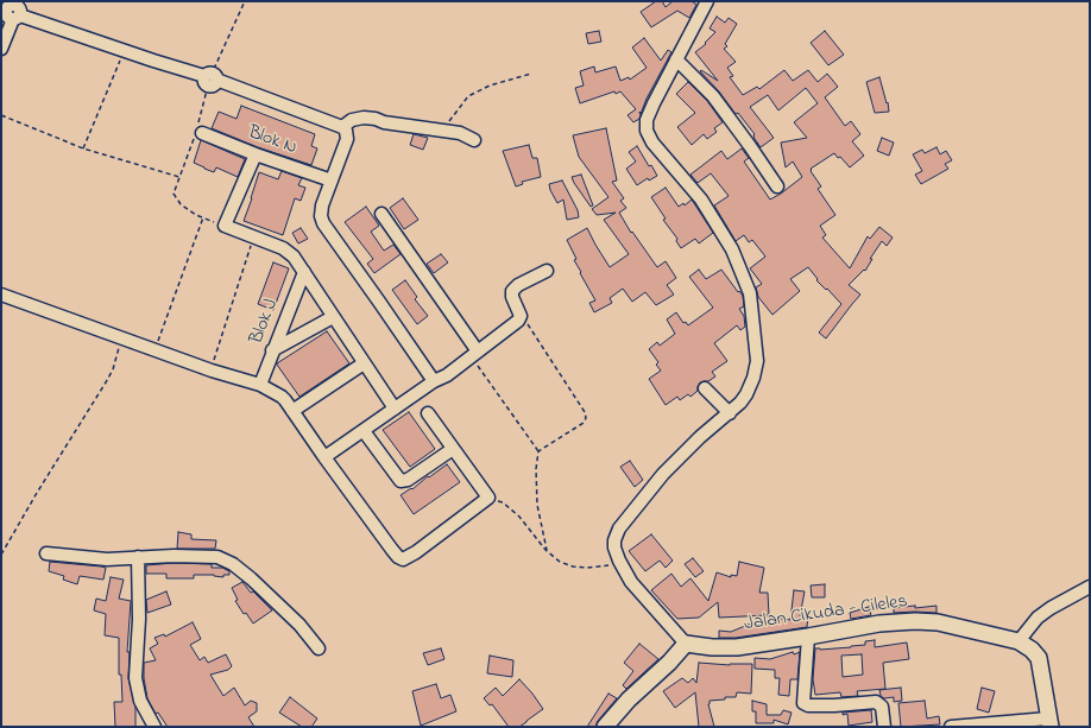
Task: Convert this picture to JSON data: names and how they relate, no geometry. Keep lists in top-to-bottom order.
{
  "streets": {
    "street": ["Blok N", "Blok J", "Jalan Cikuda - Cileles"]
  }
}
